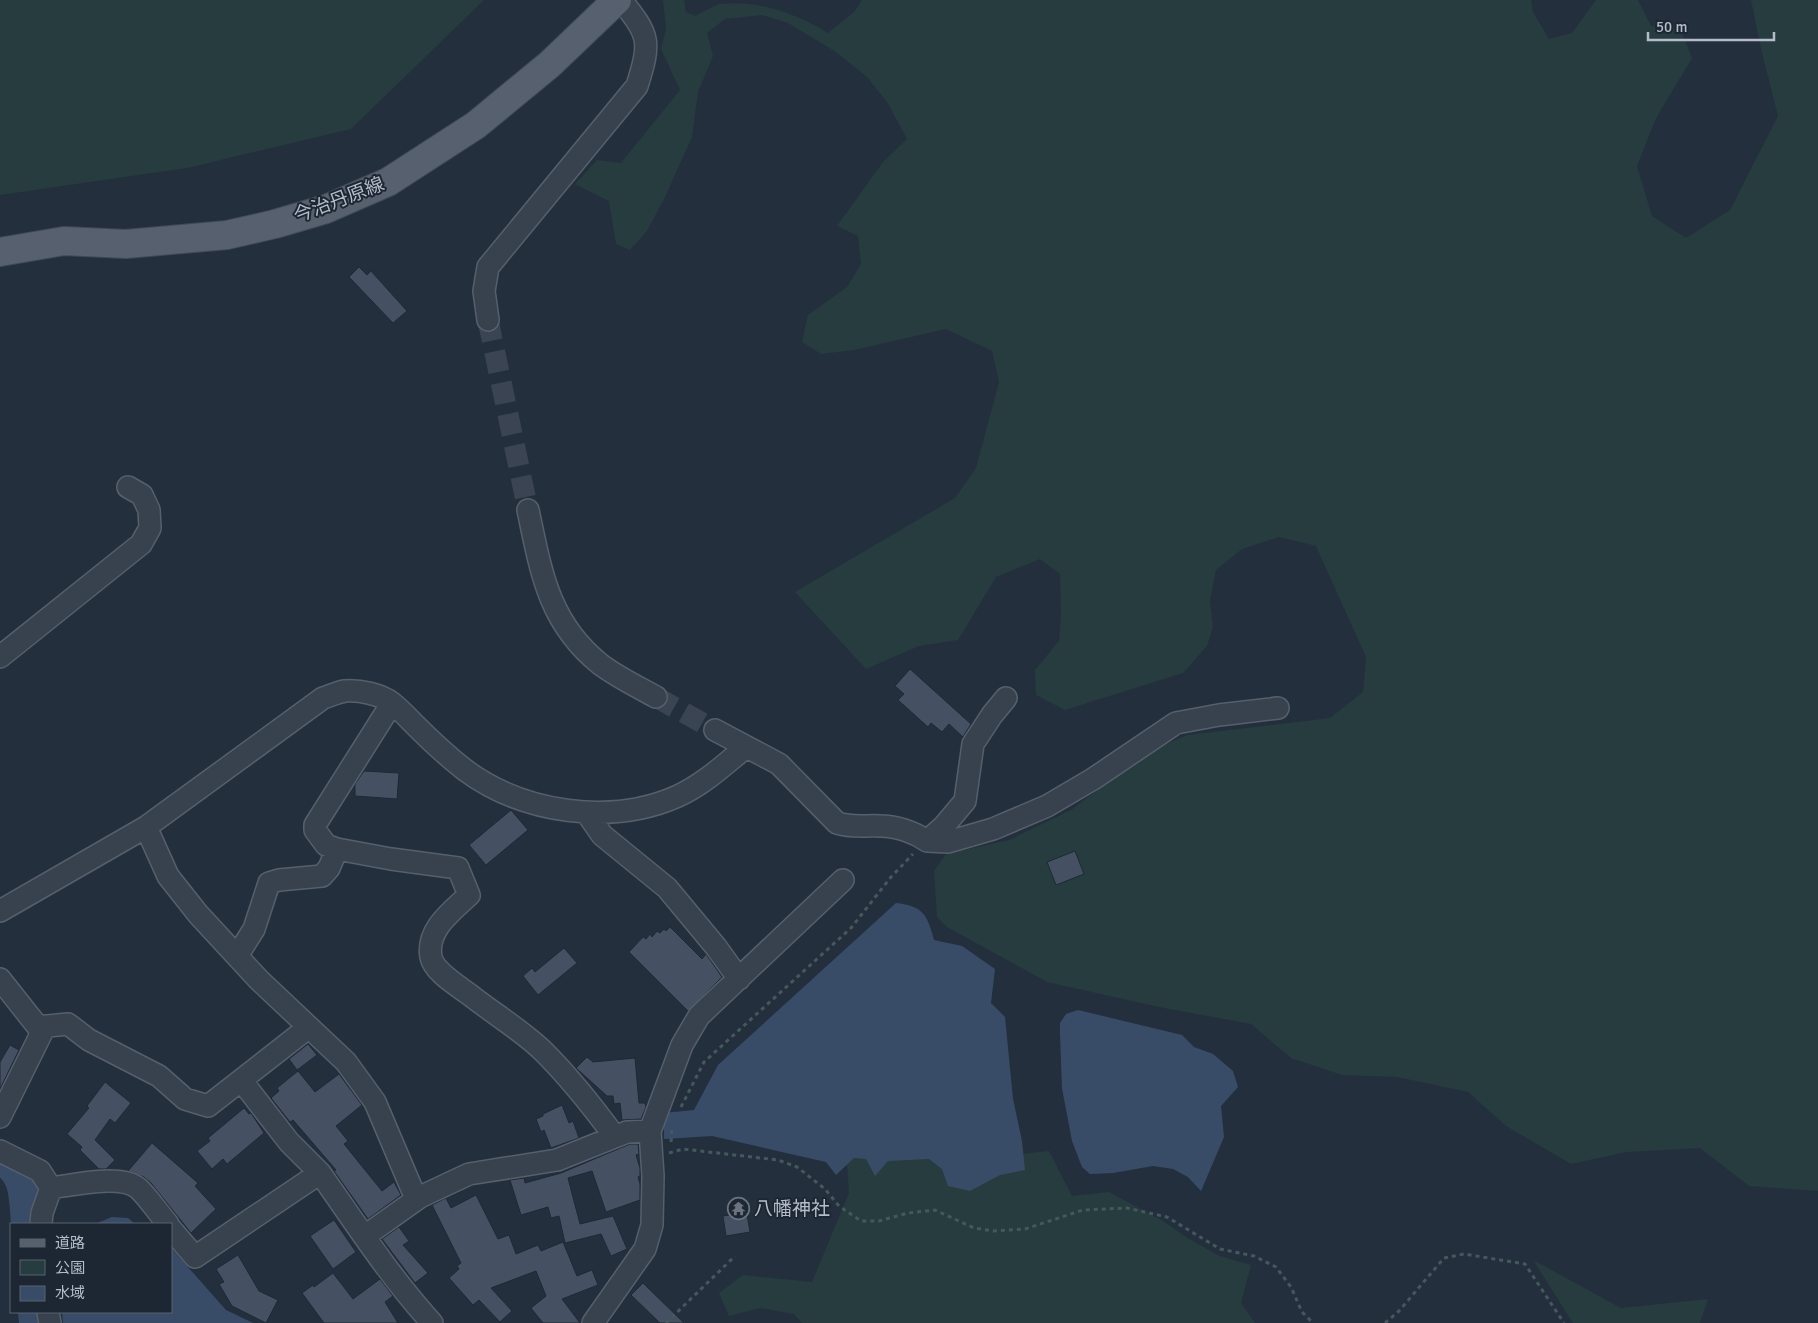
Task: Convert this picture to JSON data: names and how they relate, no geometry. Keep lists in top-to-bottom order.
{
  "streets": {
    "main road": ["今治丹原線"]
  },
  "places": {
    "temple": ["八幡神社"]
  },
  "legend": ["道路", "公園", "水域"],
  "scale_bar": "50 m"
}
